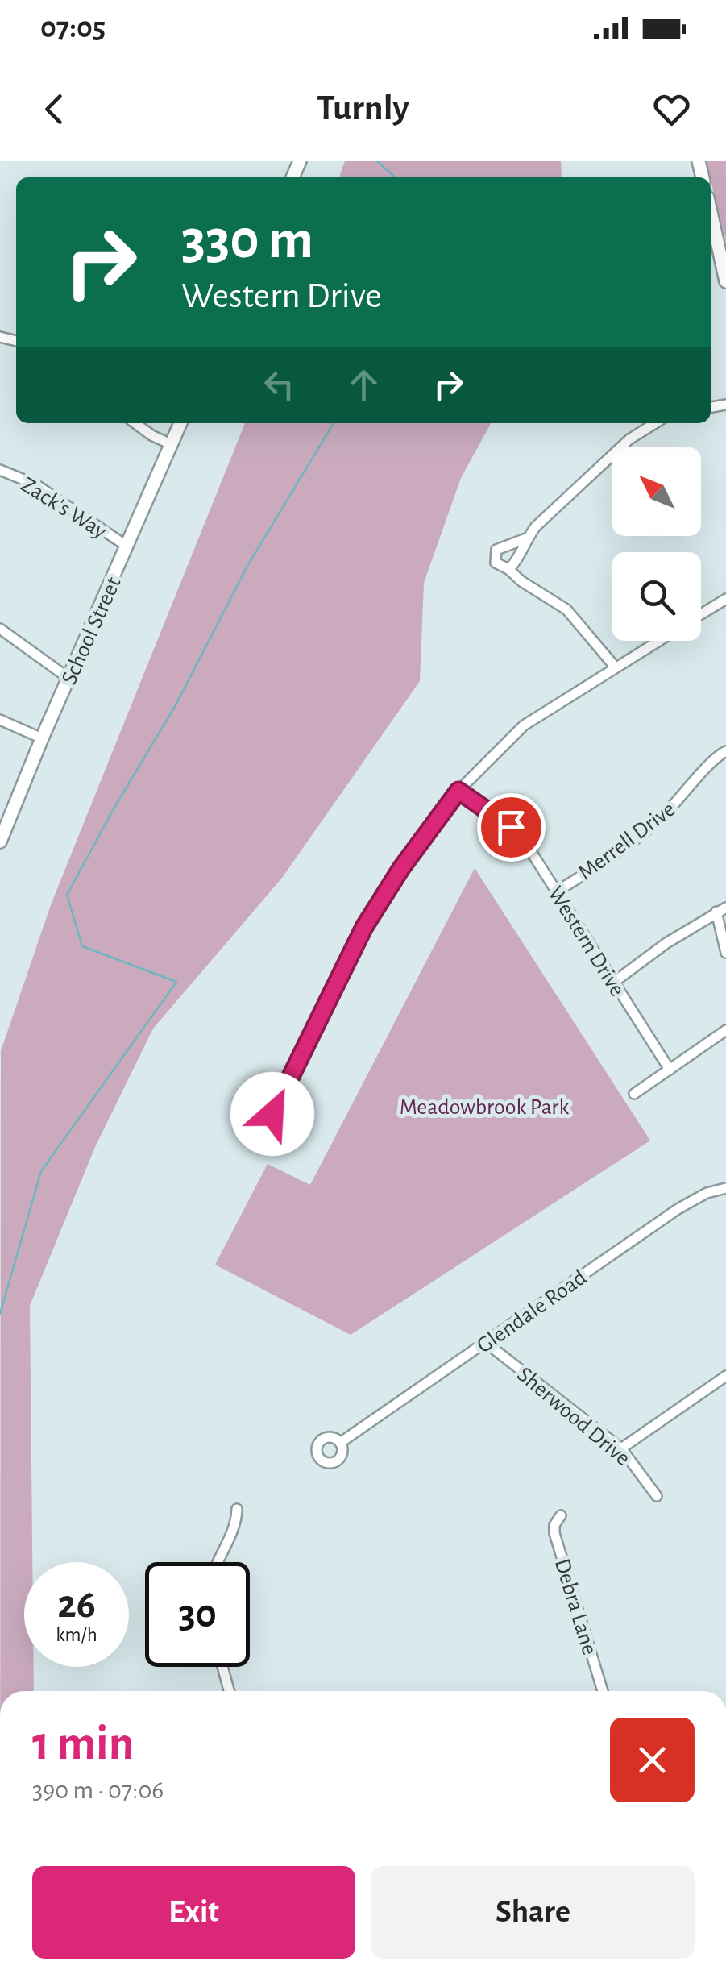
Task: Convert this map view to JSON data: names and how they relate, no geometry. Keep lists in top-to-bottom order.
{
  "streets": {
    "street": [
      "Zack's Way",
      "School Street",
      "Merrell Drive",
      "Western Drive",
      "Glendale Road",
      "Sherwood Drive",
      "Debra Lane"
    ]
  },
  "crossings": [
    ["Zack's Way", "School Street"],
    ["Merrell Drive", "Western Drive"],
    ["Glendale Road", "Sherwood Drive"]
  ],
  "parks": ["Meadowbrook Park"],
  "north": "top left",
  "page": {
    "status": "07:05",
    "header": "Turnly",
    "turn": ["330 m", "Western Drive"],
    "speed": "26 km/h",
    "limit": "30",
    "heading": ["1 min", "390 m · 07:06"],
    "buttons": ["Exit", "Share"]
  }
}
